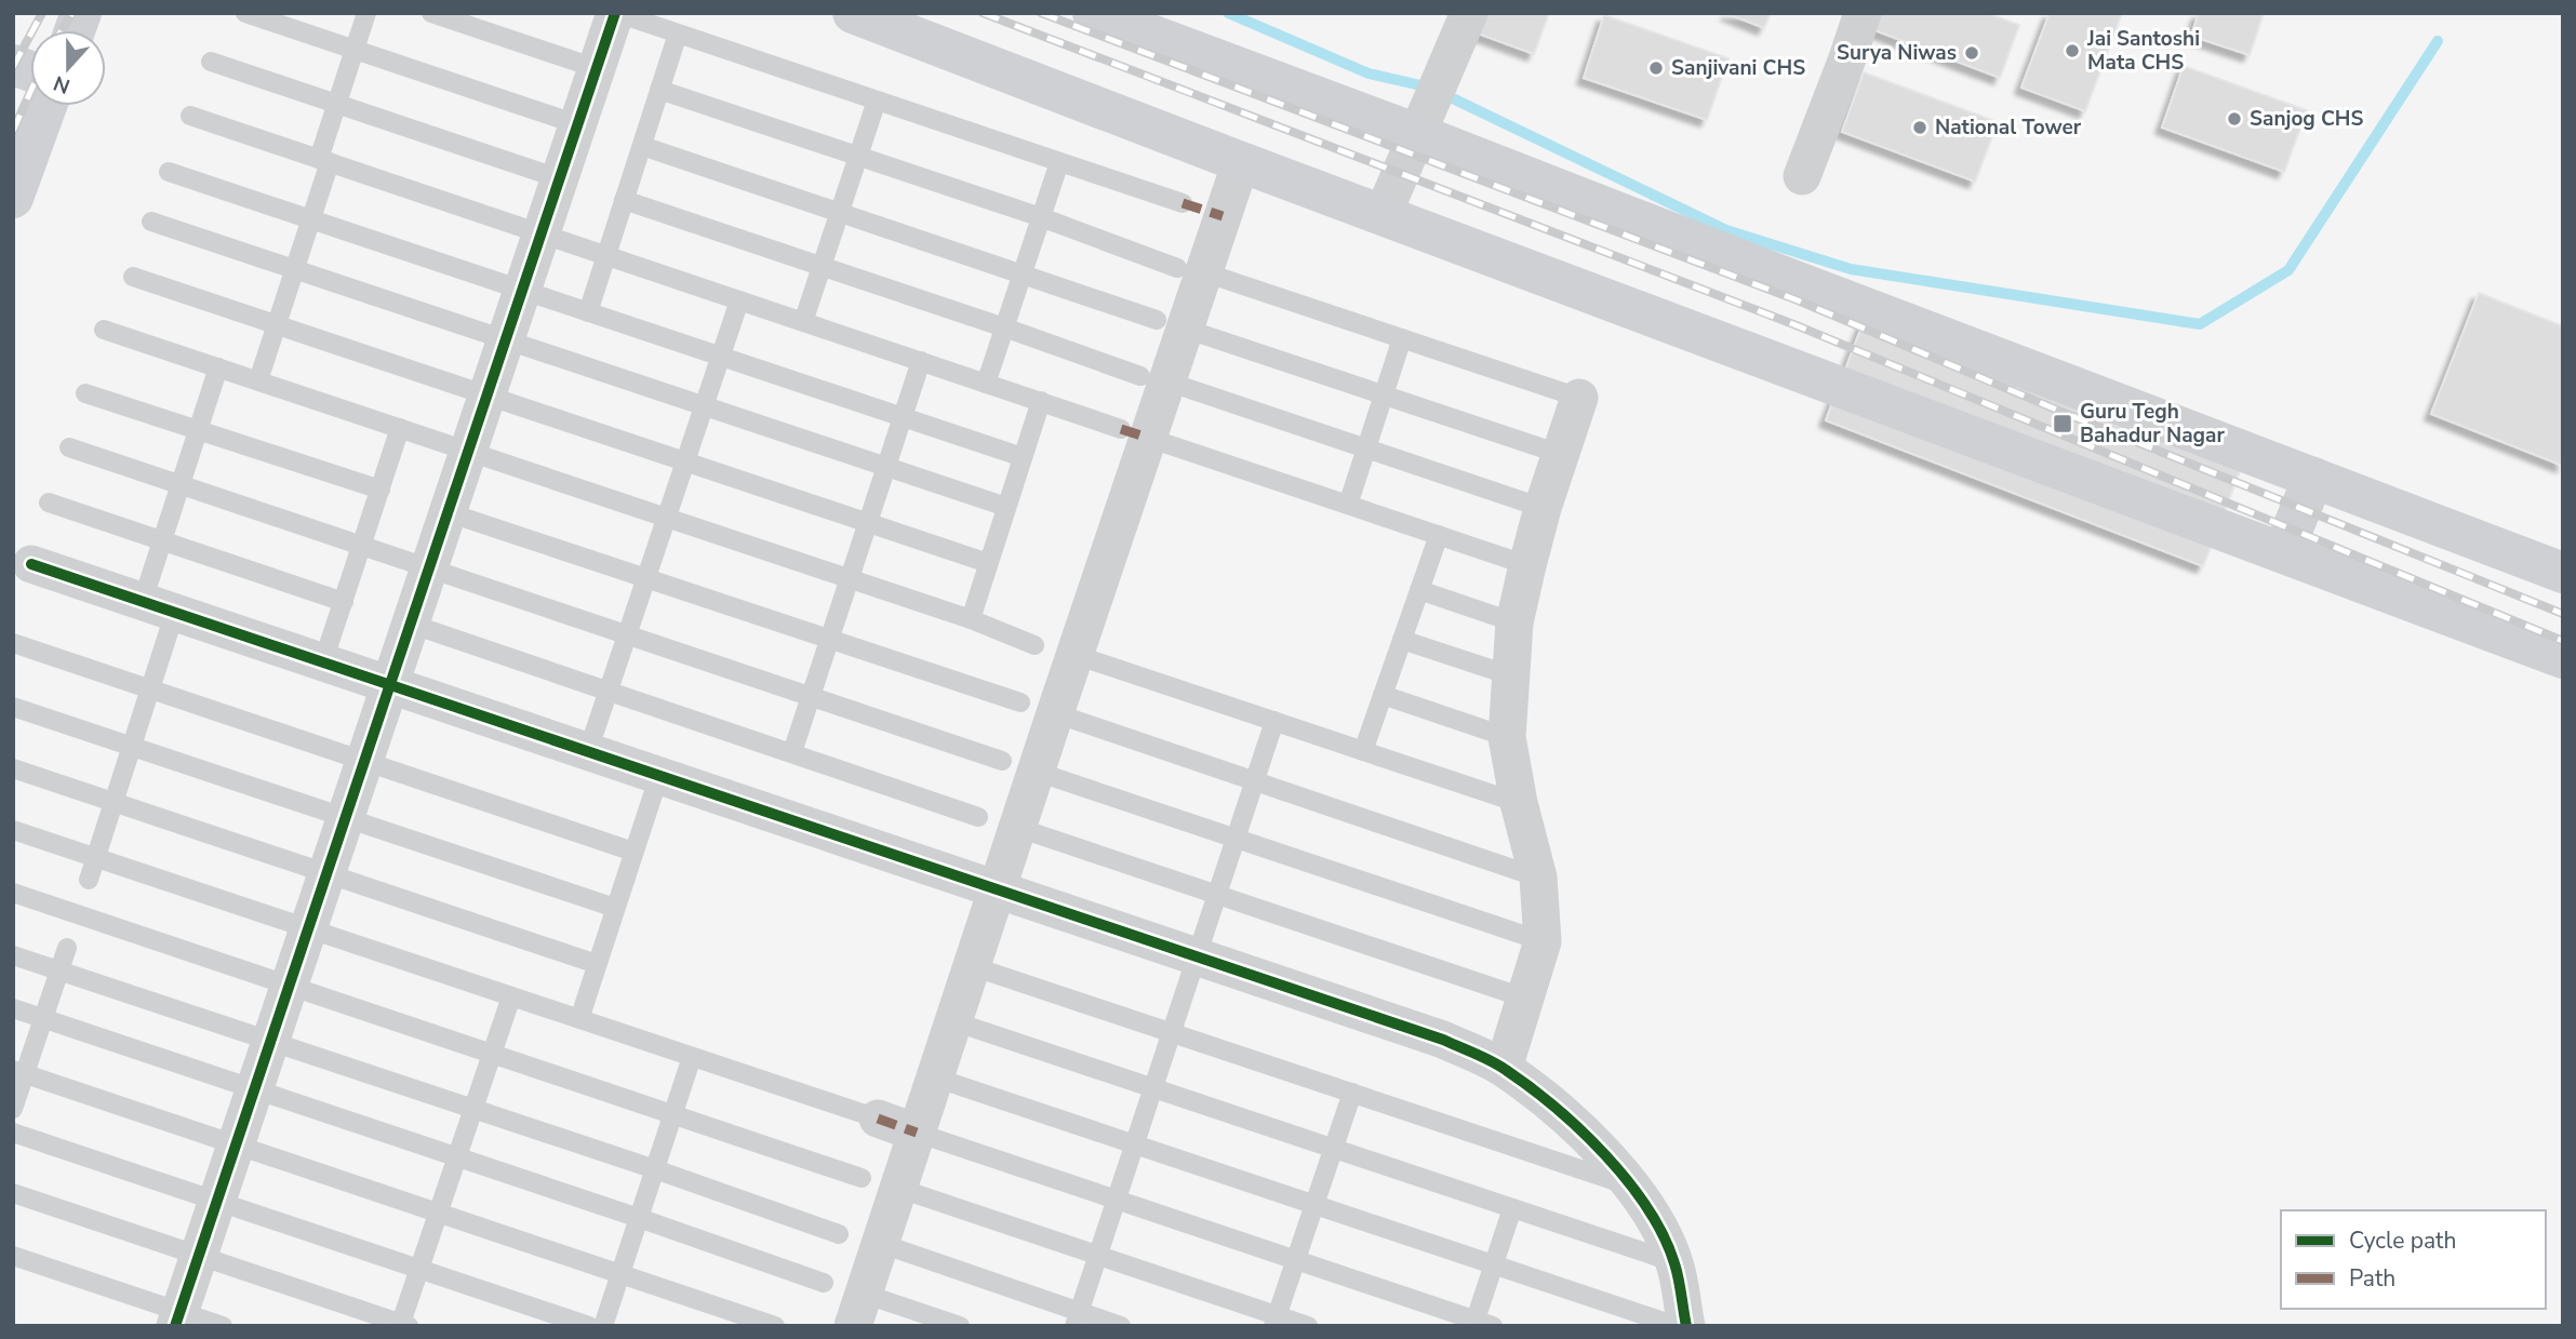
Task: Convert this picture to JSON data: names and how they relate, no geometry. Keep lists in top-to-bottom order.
{
  "places": {
    "other": [
      "Jai Santoshi Mata CHS",
      "Surya Niwas",
      "Sanjivani CHS",
      "Sanjog CHS",
      "National Tower"
    ],
    "transit": ["Guru Tegh Bahadur Nagar"]
  },
  "legend": ["Cycle path", "Path"],
  "north": "bottom"
}
